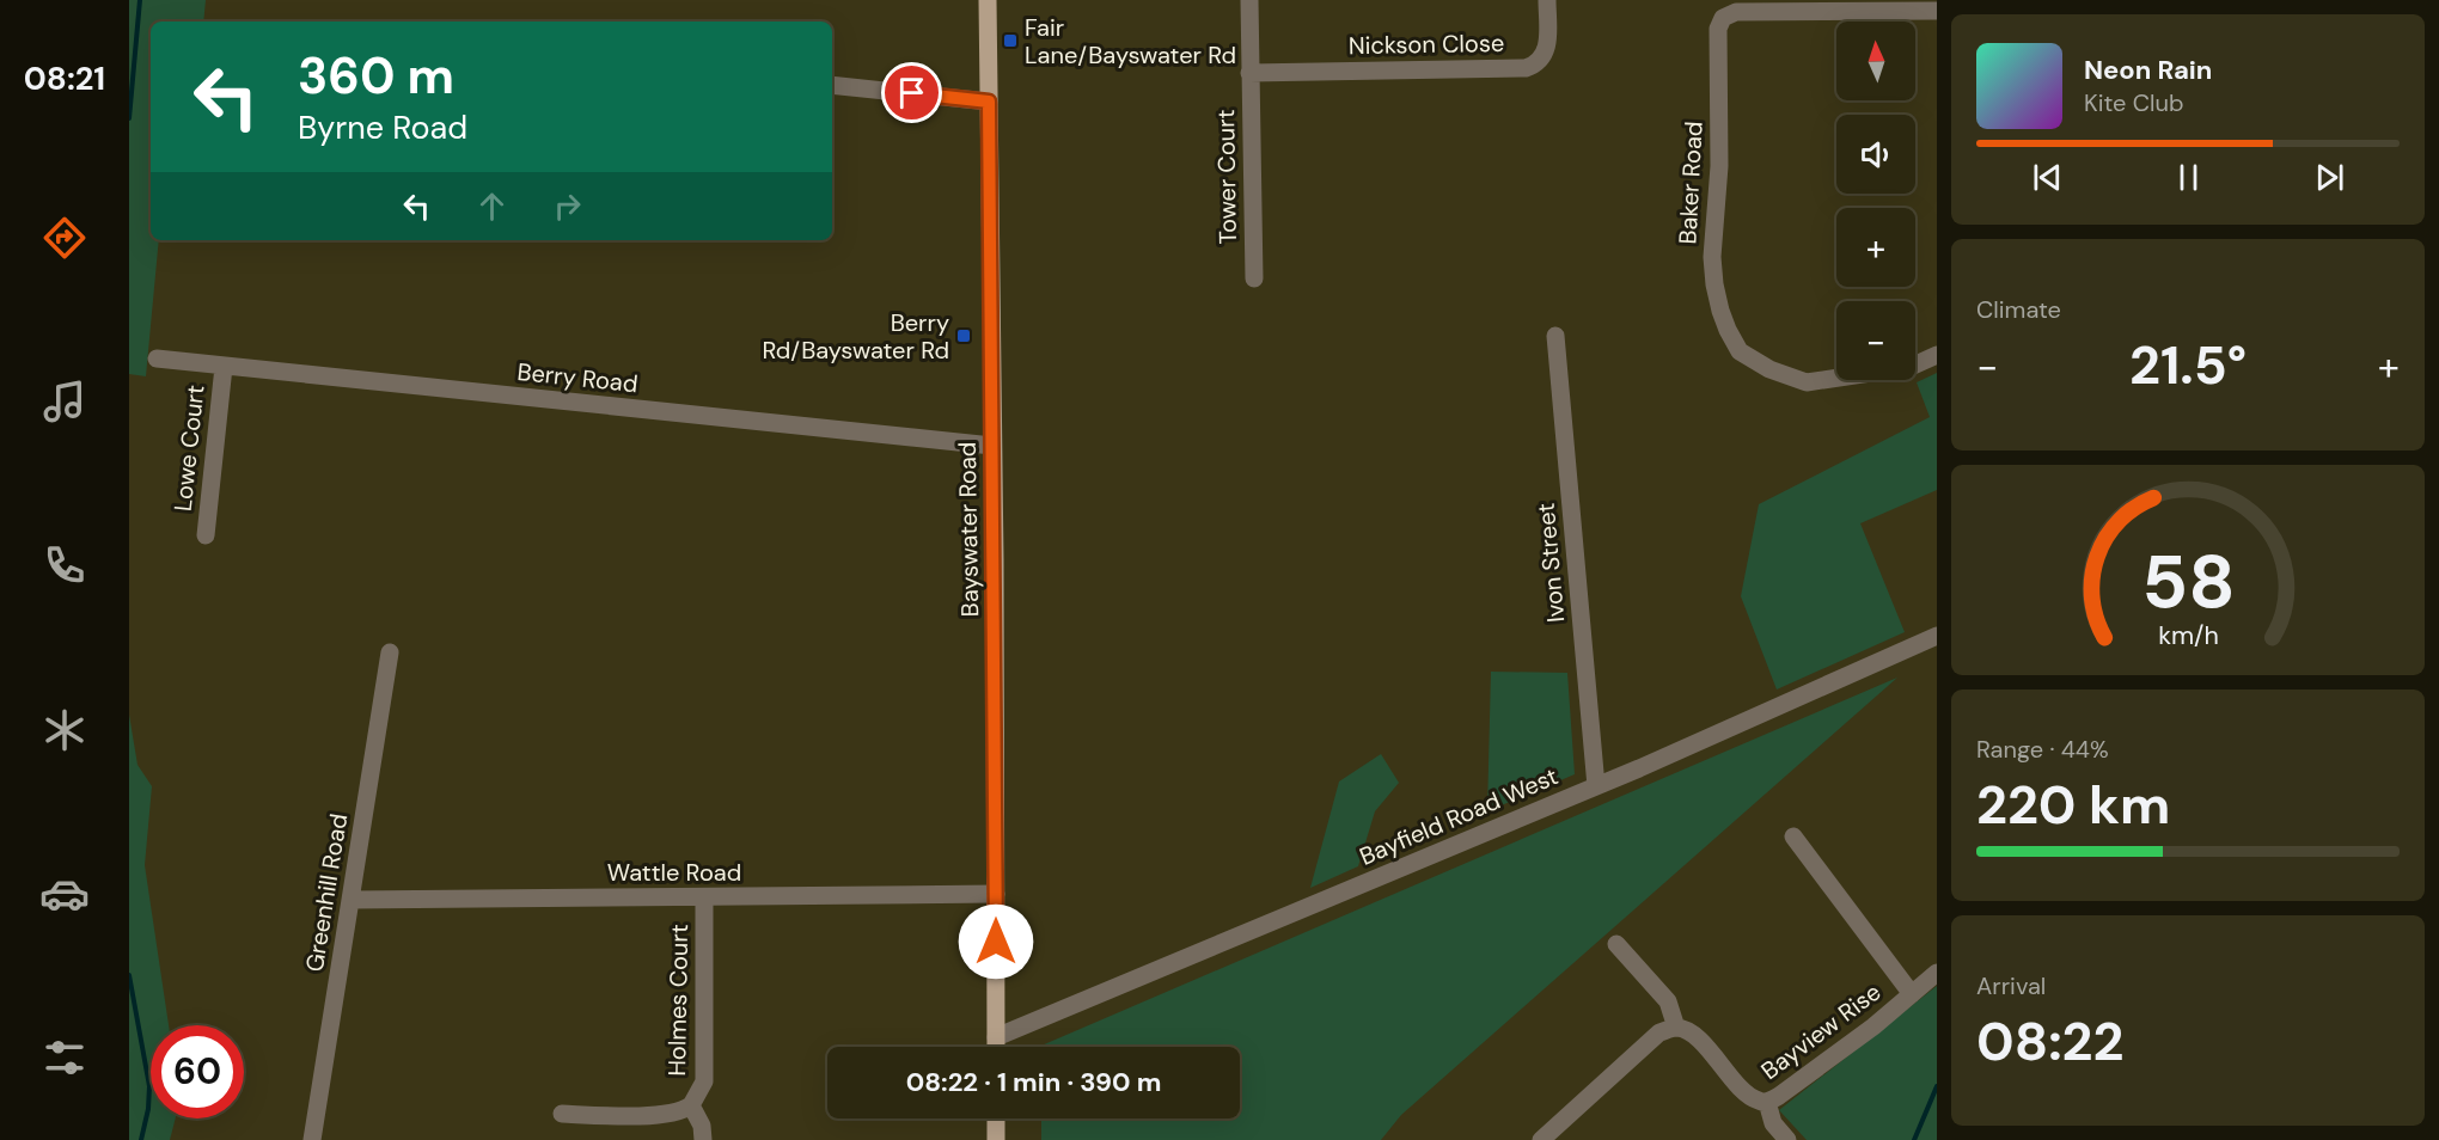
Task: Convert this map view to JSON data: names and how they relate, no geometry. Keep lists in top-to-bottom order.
{
  "streets": {
    "main road": ["Bayswater Road"],
    "street": [
      "Nickson Close",
      "Tower Court",
      "Baker Road",
      "Berry Road",
      "Lowe Court",
      "Ivon Street",
      "Bayfield Road West",
      "Wattle Road",
      "Greenhill Road",
      "Holmes Court",
      "Bayview Rise"
    ]
  },
  "crossings": [
    ["Nickson Close", "Tower Court"],
    ["Berry Road", "Lowe Court"],
    ["Berry Road", "Bayswater Road"],
    ["Bayswater Road", "Bayfield Road West"],
    ["Bayswater Road", "Wattle Road"],
    ["Ivon Street", "Bayfield Road West"],
    ["Wattle Road", "Greenhill Road"],
    ["Wattle Road", "Holmes Court"]
  ],
  "places": {
    "transit": ["Fair Lane/Bayswater Rd", "Berry Rd/Bayswater Rd"]
  },
  "north": "top",
  "page": {
    "tabs": "08:21",
    "map_buttons": ["+", "−"],
    "turn": ["360 m", "Byrne Road"],
    "song": ["Neon Rain", "Kite Club"],
    "tile": [
      "Climate",
      ["Range · 44%", "220 km"],
      ["Arrival", "08:22"]
    ],
    "heat": ["−", "21.5°", "+"],
    "limit": "60",
    "trip": "08:22 · 1 min · 390 m",
    "gauge": ["58", "km/h"]
  }
}
